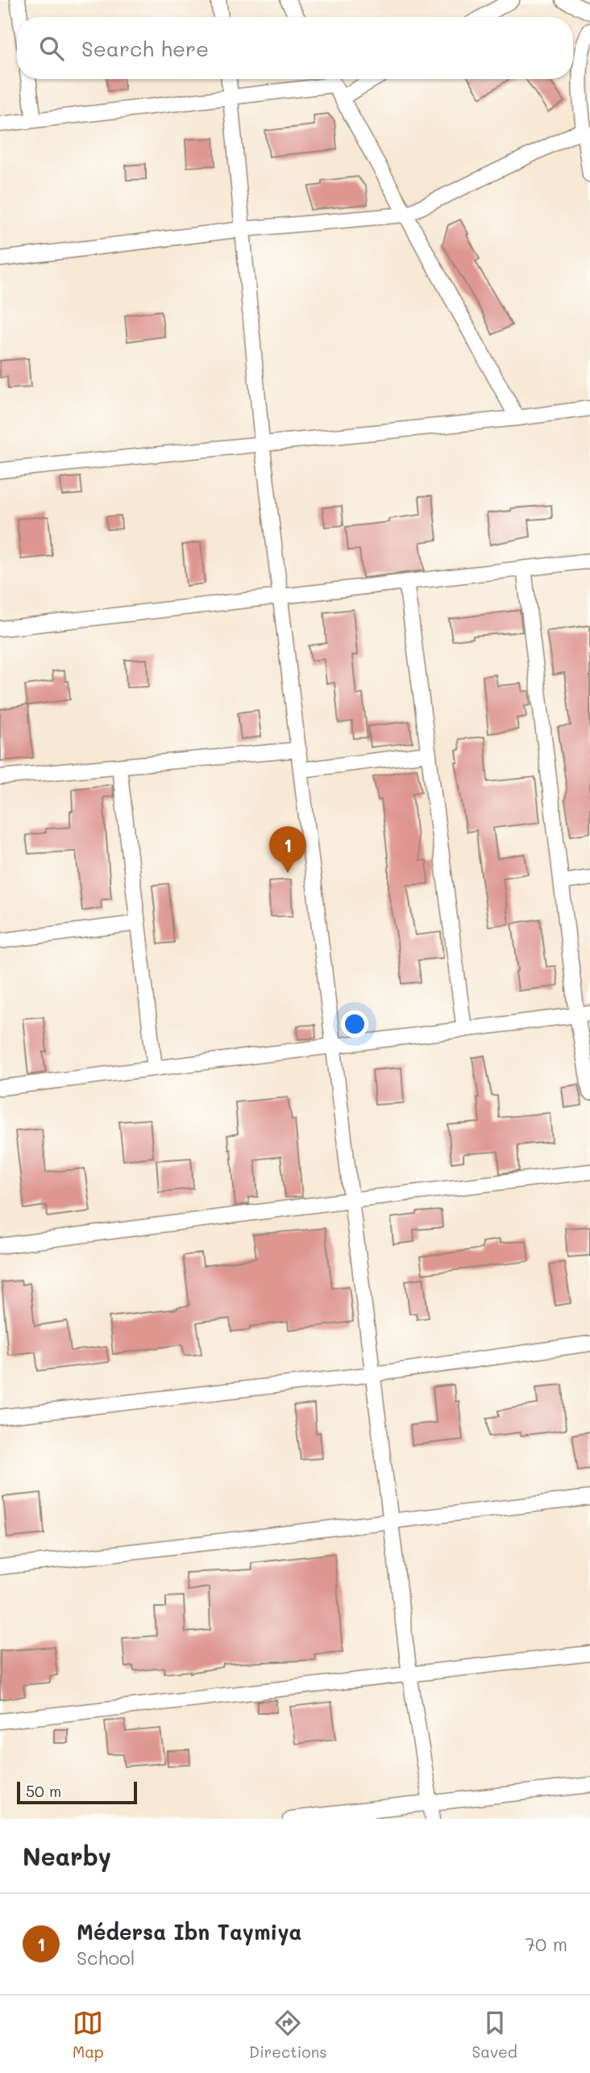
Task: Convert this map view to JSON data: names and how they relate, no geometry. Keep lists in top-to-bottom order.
{
  "scale_bar": "50 m",
  "page": {
    "search": "Search here",
    "pins": "1",
    "scale": "50 m",
    "heading": "Nearby",
    "list": [
      {
        "mark": "1",
        "name": "Médersa Ibn Taymiya",
        "note": "School",
        "value": "70 m"
      }
    ],
    "nav": ["Map", "Directions", "Saved"]
  }
}
